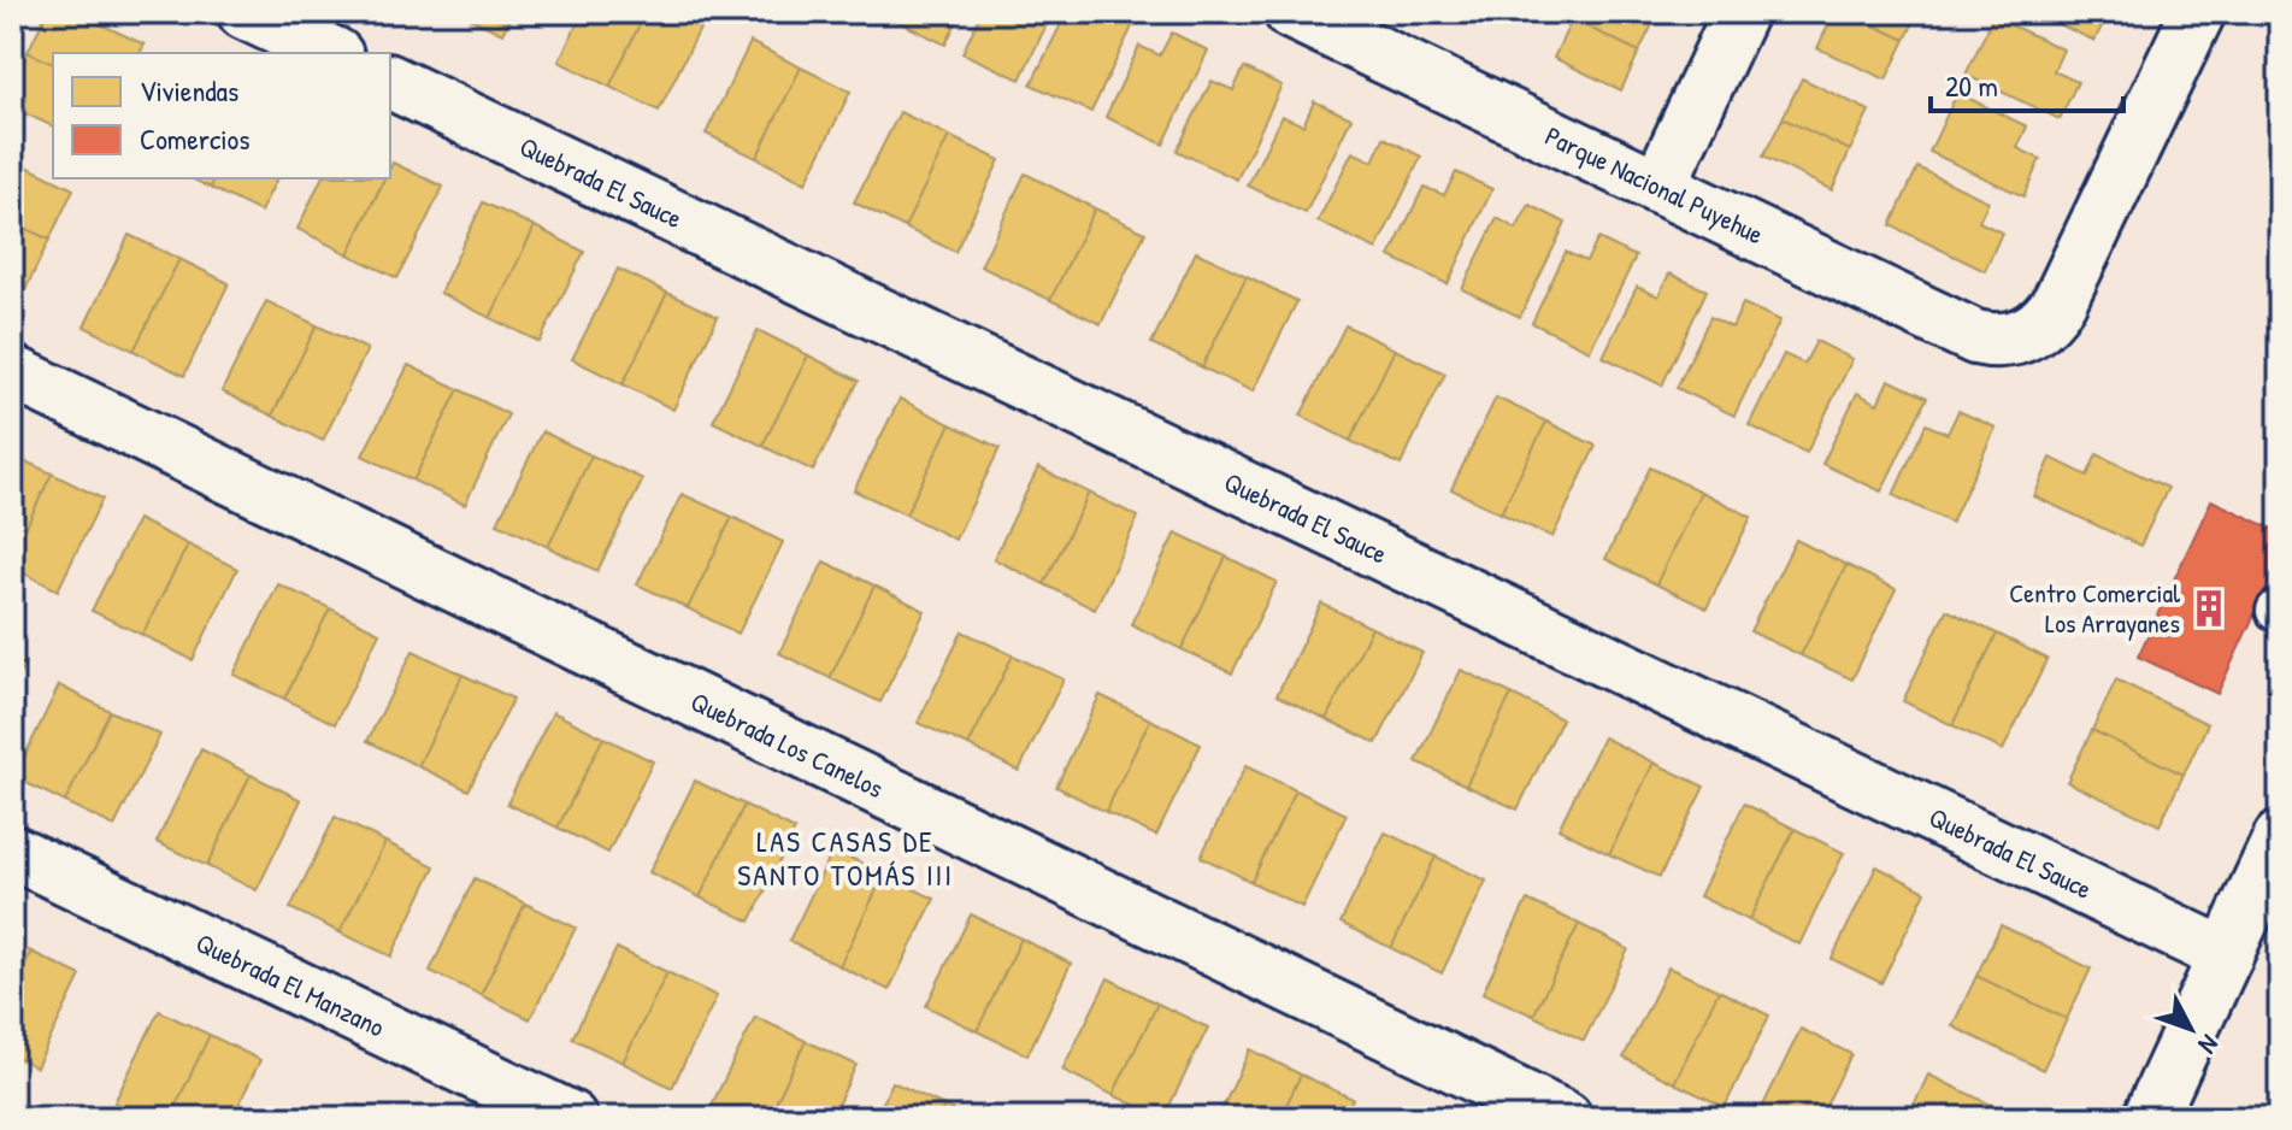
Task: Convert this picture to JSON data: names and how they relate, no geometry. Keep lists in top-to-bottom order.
{
  "streets": {
    "street": [
      "Quebrada El Sauce",
      "Parque Nacional Puyehue",
      "Quebrada Los Canelos",
      "Quebrada El Manzano"
    ]
  },
  "districts": ["LAS CASAS DE SANTO TOMÁS III"],
  "places": {
    "building": ["Centro Comercial Los Arrayanes"]
  },
  "legend": ["Viviendas", "Comercios"],
  "scale_bar": "20 m",
  "north": "bottom right"
}
